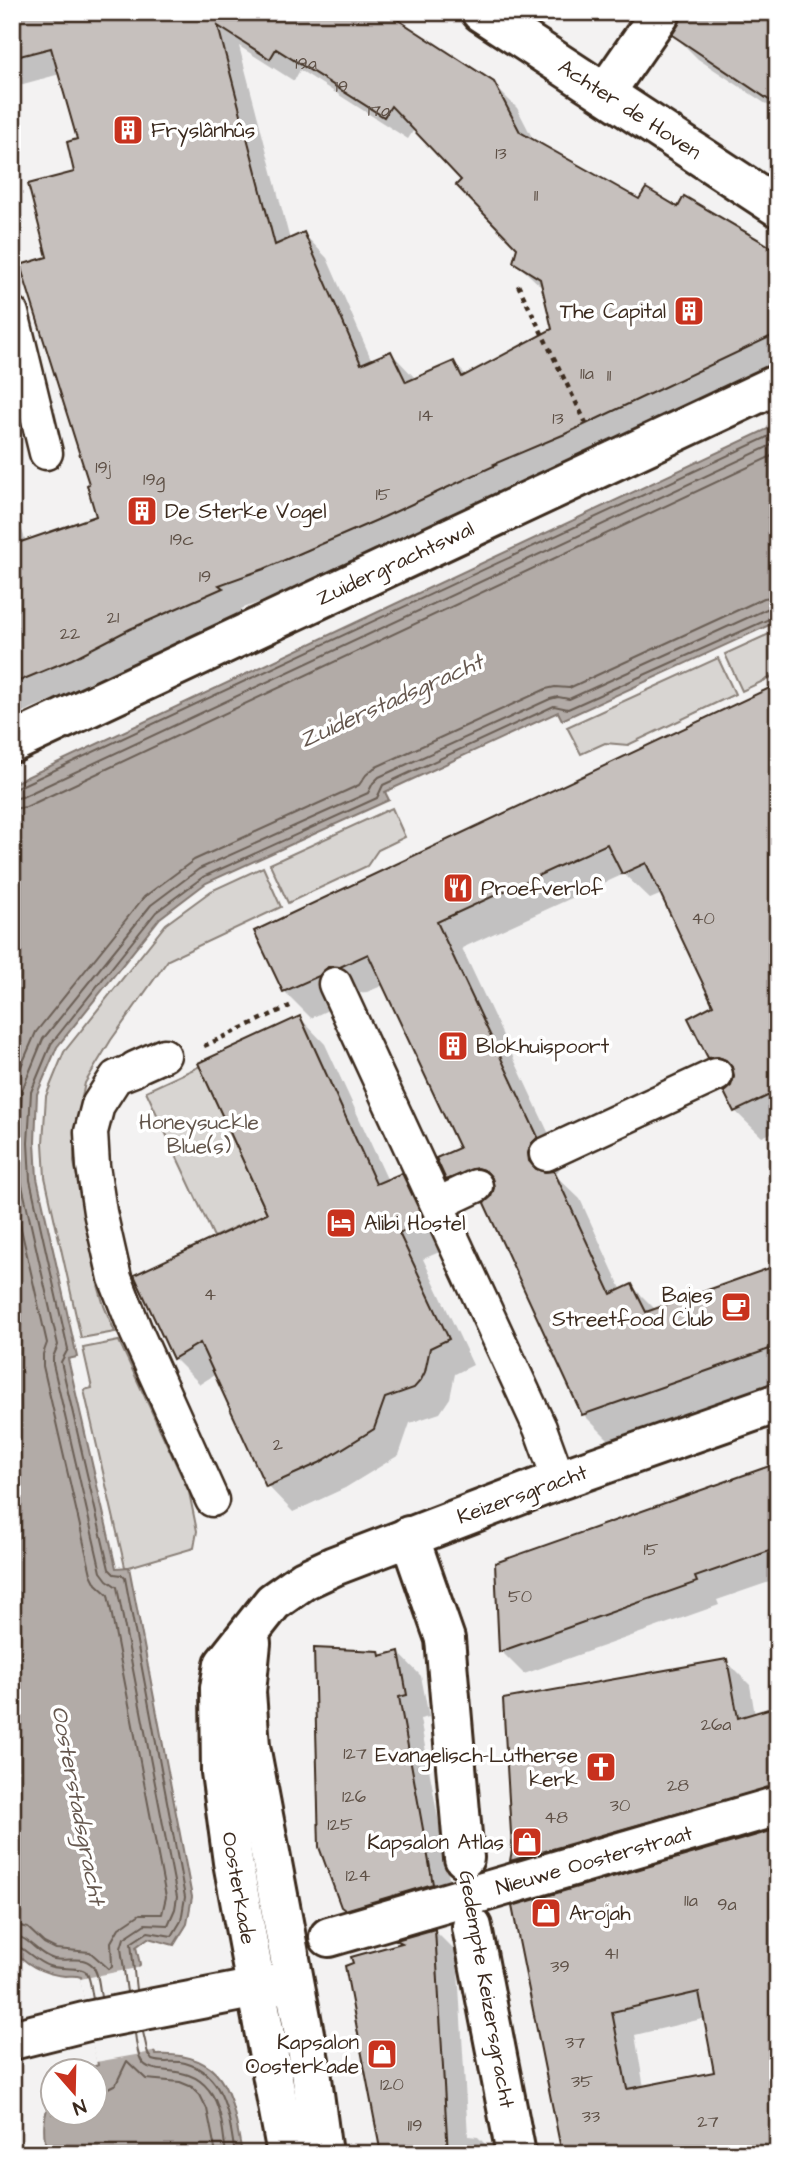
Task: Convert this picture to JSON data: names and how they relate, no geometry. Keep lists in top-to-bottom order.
{
  "streets": {
    "street": [
      "Achter de Hoven",
      "Zuidergrachtswal",
      "Keizersgracht",
      "Nieuwe Oosterstraat",
      "Oosterkade",
      "Gedempte Keizersgracht"
    ]
  },
  "crossings": [
    ["Keizersgracht", "Oosterkade"],
    ["Keizersgracht", "Gedempte Keizersgracht"],
    ["Nieuwe Oosterstraat", "Gedempte Keizersgracht"]
  ],
  "water": ["Zuiderstadsgracht", "Oosterstadsgracht"],
  "parks": ["Honeysuckle Blue(s)"],
  "places": {
    "building": [
      "Fryslânhûs",
      "The Capital",
      "De Sterke Vogel",
      "Blokhuispoort"
    ],
    "restaurant": ["Proefverlof"],
    "hotel": ["Alibi Hostel"],
    "cafe": ["Bajes Streetfood Club"],
    "church": ["Evangelisch-Lutherse kerk"],
    "shop": ["Kapsalon Atlas", "Arojah", "Kapsalon Oosterkade"]
  },
  "house_numbers": [
    "19a",
    "19",
    "17a",
    "13",
    "11",
    "11a",
    "11",
    "14",
    "13",
    "19j",
    "19g",
    "15",
    "19c",
    "19",
    "21",
    "22",
    "40",
    "4",
    "2",
    "15",
    "50",
    "26a",
    "127",
    "28",
    "126",
    "30",
    "48",
    "125",
    "124",
    "11a",
    "9a",
    "41",
    "39",
    "37",
    "35",
    "120",
    "33",
    "27",
    "119"
  ],
  "north": "bottom"
}
